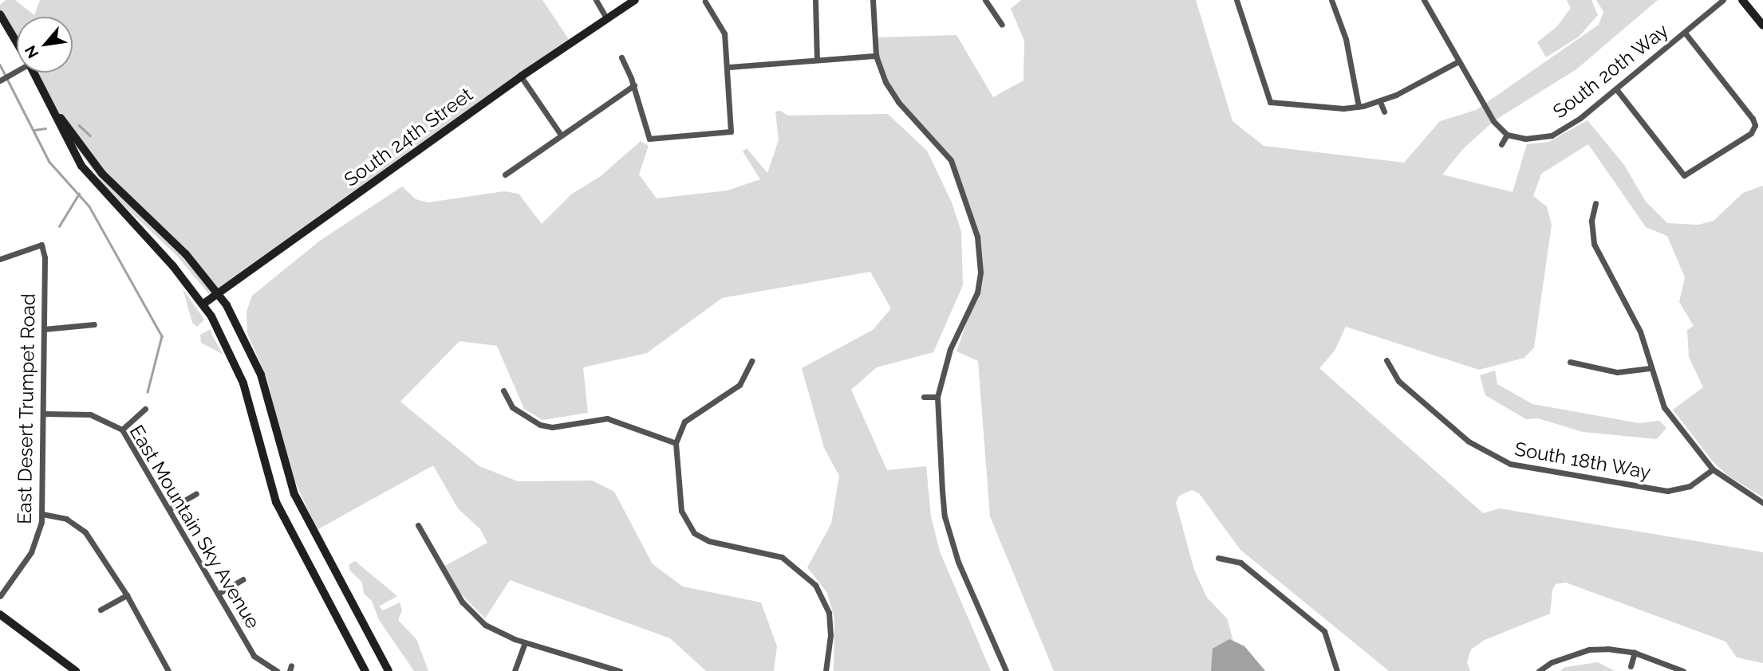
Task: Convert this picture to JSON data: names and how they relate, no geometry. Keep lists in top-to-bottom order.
{
  "streets": {
    "main road": ["South 24th Street"],
    "street": [
      "South 20th Way",
      "East Desert Trumpet Road",
      "South 18th Way",
      "East Mountain Sky Avenue"
    ]
  },
  "crossings": [
    ["East Desert Trumpet Road", "East Mountain Sky Avenue"]
  ],
  "north": "bottom left"
}
